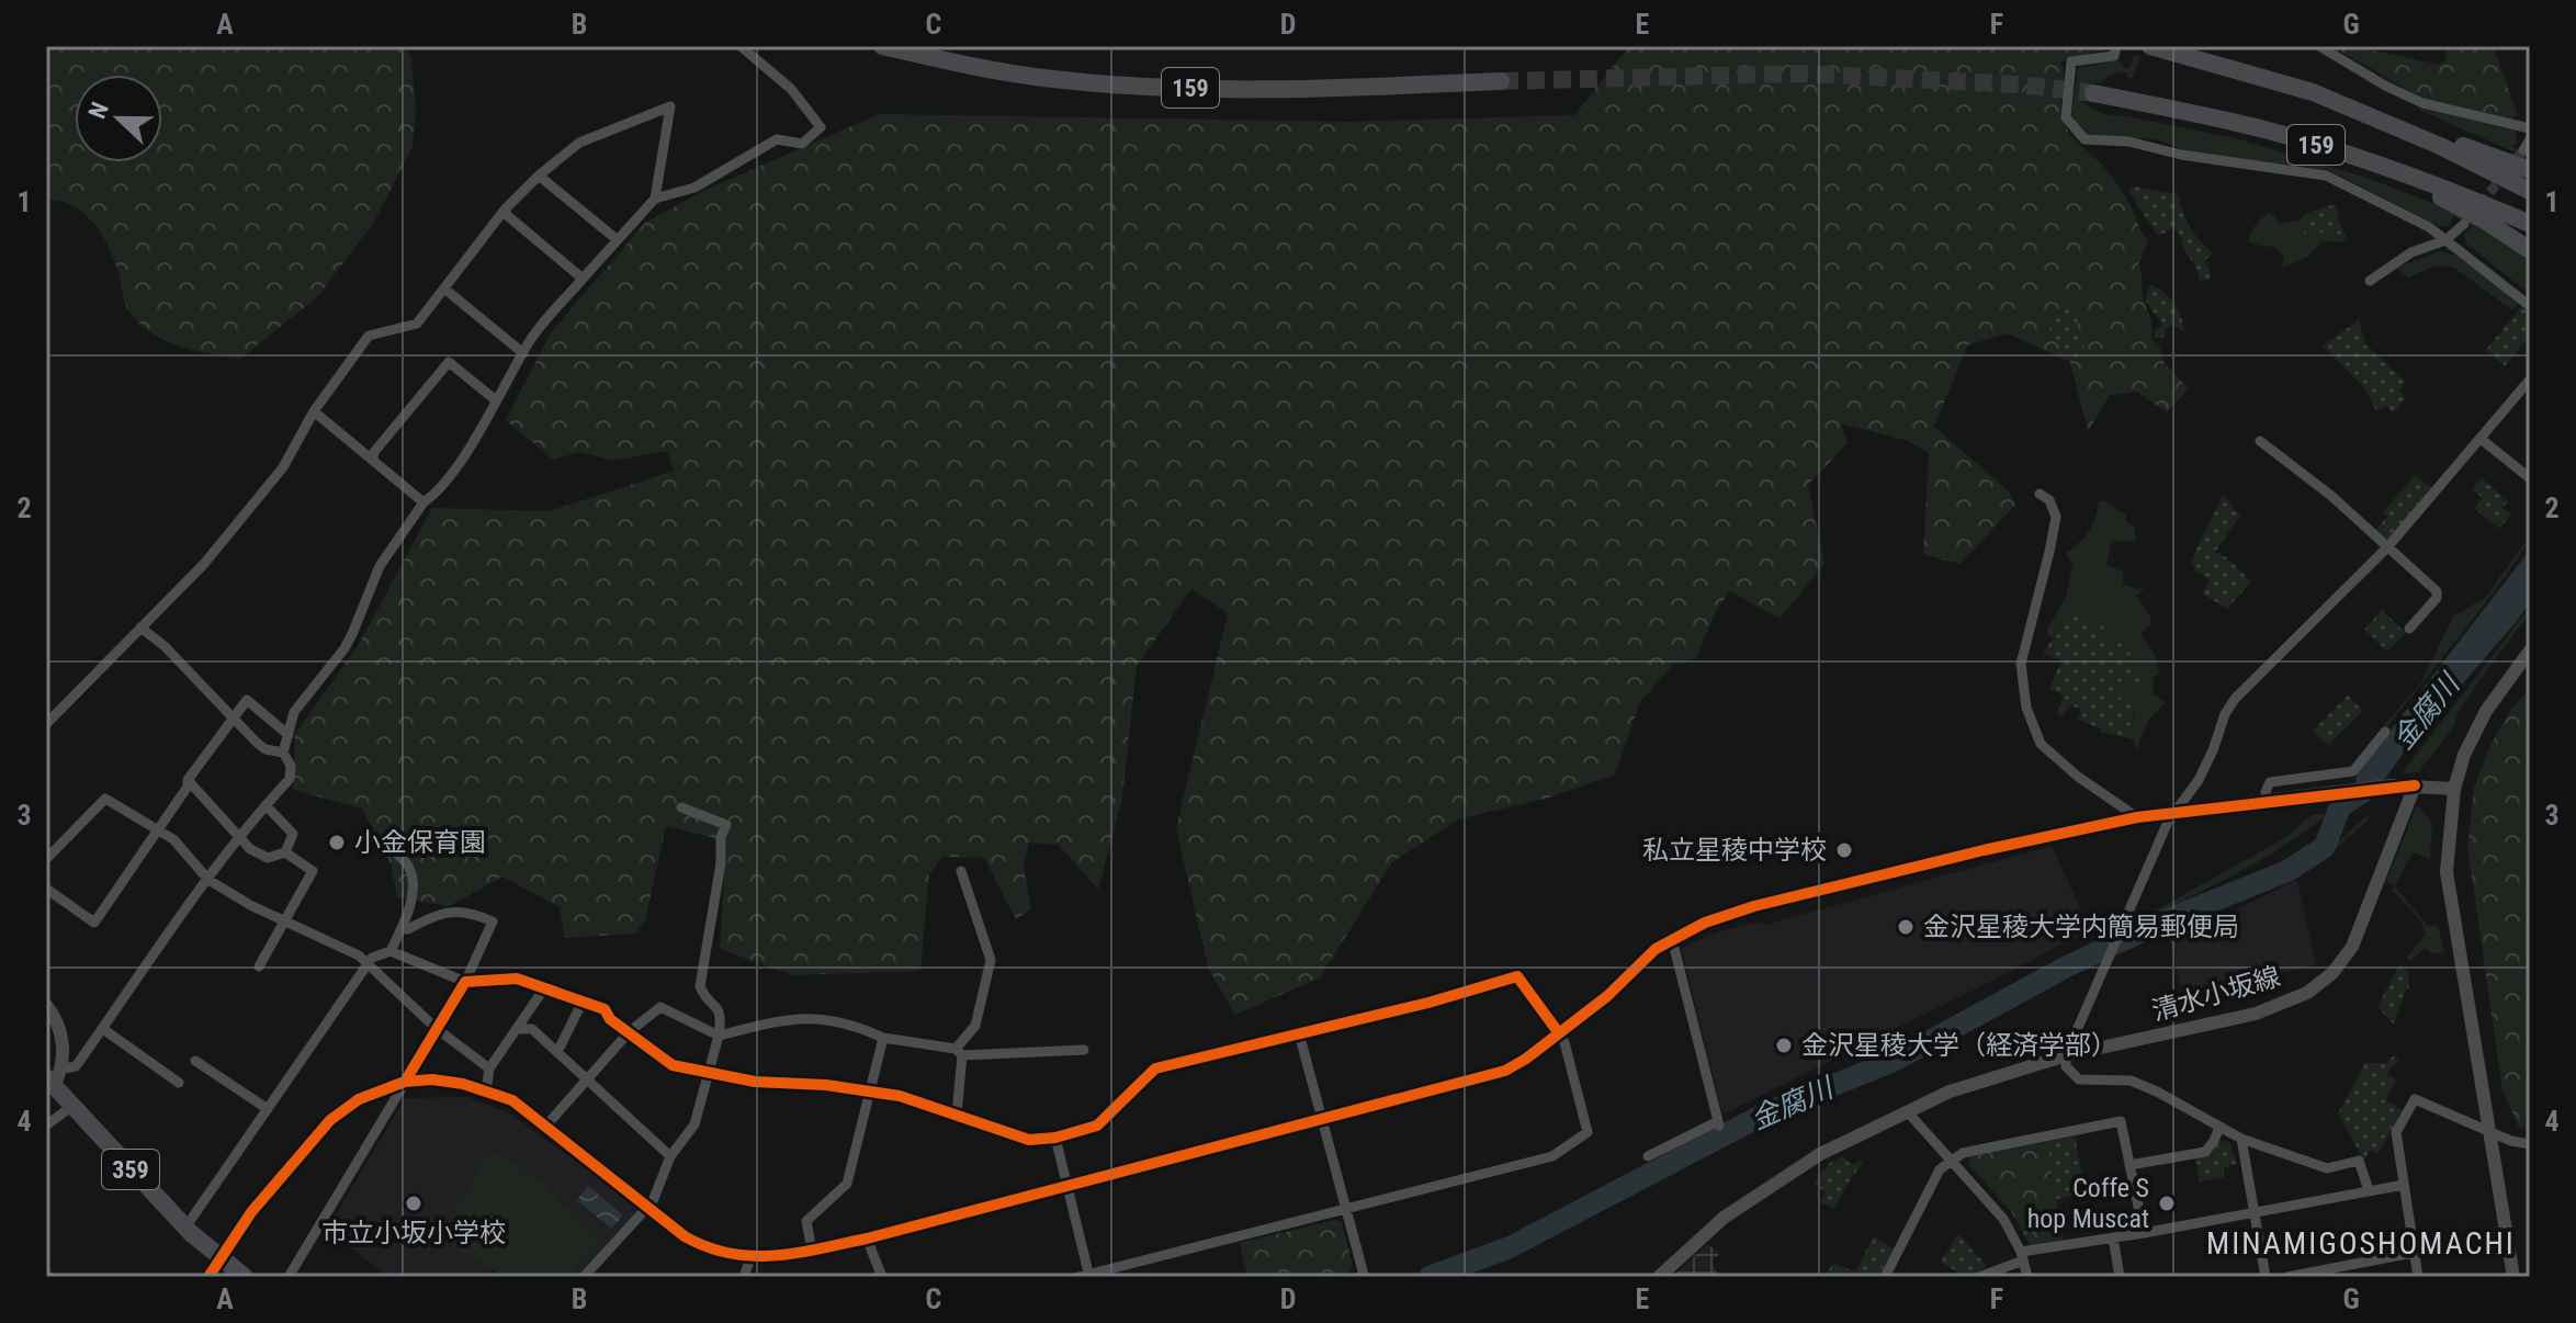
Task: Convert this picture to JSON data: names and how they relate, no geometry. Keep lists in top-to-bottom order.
{
  "streets": {
    "highway": ["159", "359"],
    "street": ["清水小坂線"]
  },
  "districts": ["MINAMIGOSHOMACHI"],
  "water": ["金腐川"],
  "places": [
    "小金保育園",
    "私立星稜中学校",
    "金沢星稜大学内簡易郵便局",
    "金沢星稜大学（経済学部）",
    "市立小坂小学校",
    "Coffe S hop Muscat"
  ],
  "north": "left",
  "grid": {
    "columns": [
      "A",
      "B",
      "C",
      "D",
      "E",
      "F",
      "G"
    ],
    "rows": [
      "1",
      "2",
      "3",
      "4"
    ]
  }
}
